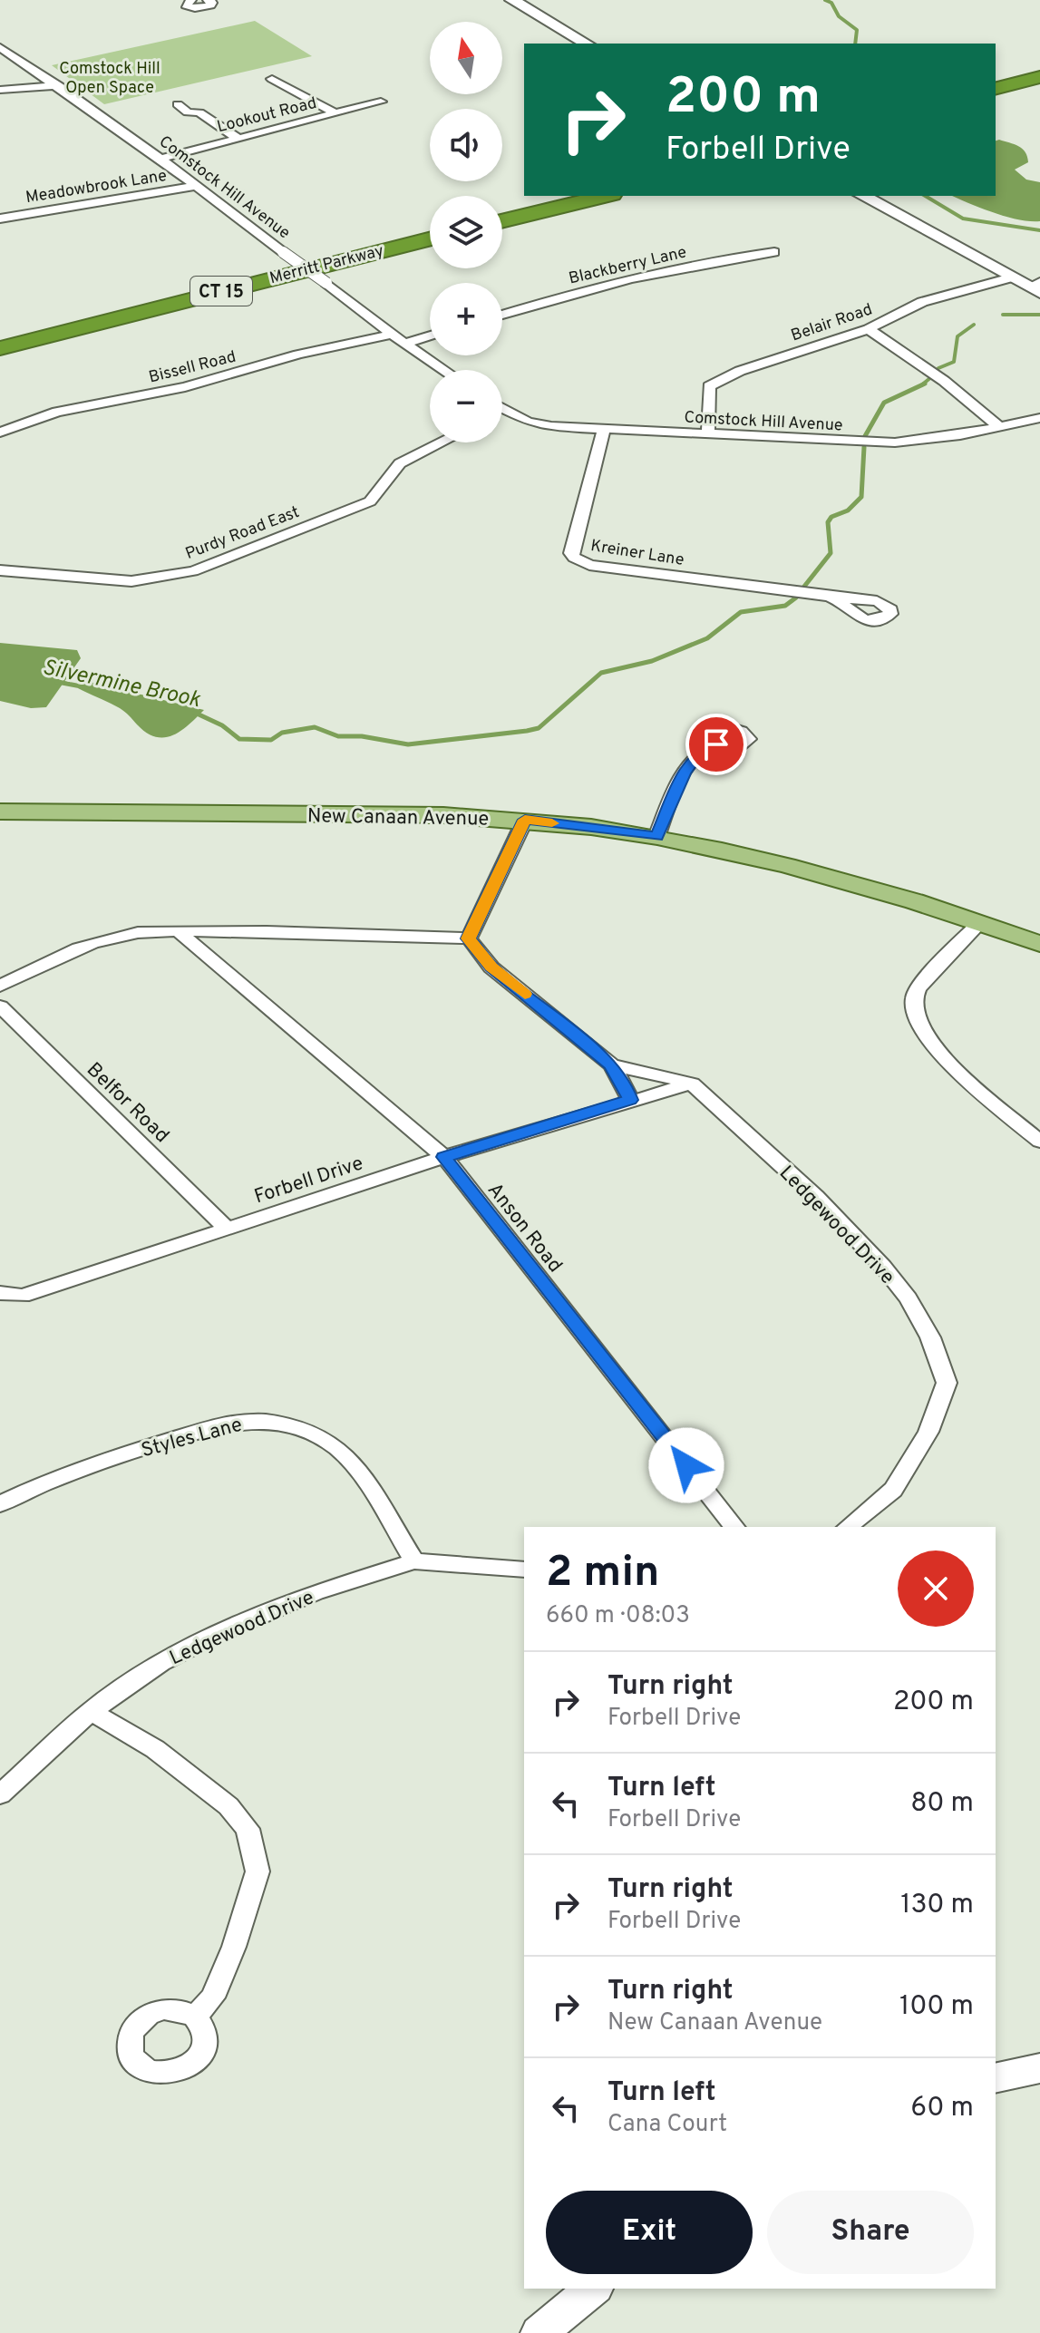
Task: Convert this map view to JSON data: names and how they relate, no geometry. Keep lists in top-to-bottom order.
{
  "streets": {
    "highway": ["Merritt Parkway", "CT 15"],
    "main road": ["New Canaan Avenue"],
    "street": [
      "Lookout Road",
      "Meadowbrook Lane",
      "Comstock Hill Avenue",
      "Blackberry Lane",
      "Belair Road",
      "Bissell Road",
      "Purdy Road East",
      "Kreiner Lane",
      "Belfor Road",
      "Forbell Drive",
      "Ledgewood Drive",
      "Anson Road",
      "Styles Lane"
    ]
  },
  "crossings": [
    ["Lookout Road", "Comstock Hill Avenue"],
    ["Meadowbrook Lane", "Comstock Hill Avenue"],
    ["Comstock Hill Avenue", "Belair Road"],
    ["Comstock Hill Avenue", "Bissell Road"],
    ["Comstock Hill Avenue", "Kreiner Lane"],
    ["Belfor Road", "Forbell Drive"],
    ["Forbell Drive", "Ledgewood Drive"],
    ["Forbell Drive", "Anson Road"],
    ["Ledgewood Drive", "Styles Lane"]
  ],
  "water": ["Silvermine Brook"],
  "parks": ["Comstock Hill Open Space"],
  "north": "top",
  "page": {
    "map_buttons": ["+", "−"],
    "turn": ["200 m", "Forbell Drive"],
    "heading": ["2 min", "660 m · 08:03"],
    "list": [
      {
        "name": "Turn right",
        "note": "Forbell Drive",
        "value": "200 m"
      },
      {
        "name": "Turn left",
        "note": "Forbell Drive",
        "value": "80 m"
      },
      {
        "name": "Turn right",
        "note": "Forbell Drive",
        "value": "130 m"
      },
      {
        "name": "Turn right",
        "note": "New Canaan Avenue",
        "value": "100 m"
      },
      {
        "name": "Turn left",
        "note": "Cana Court",
        "value": "60 m"
      }
    ],
    "buttons": ["Exit", "Share"]
  }
}
